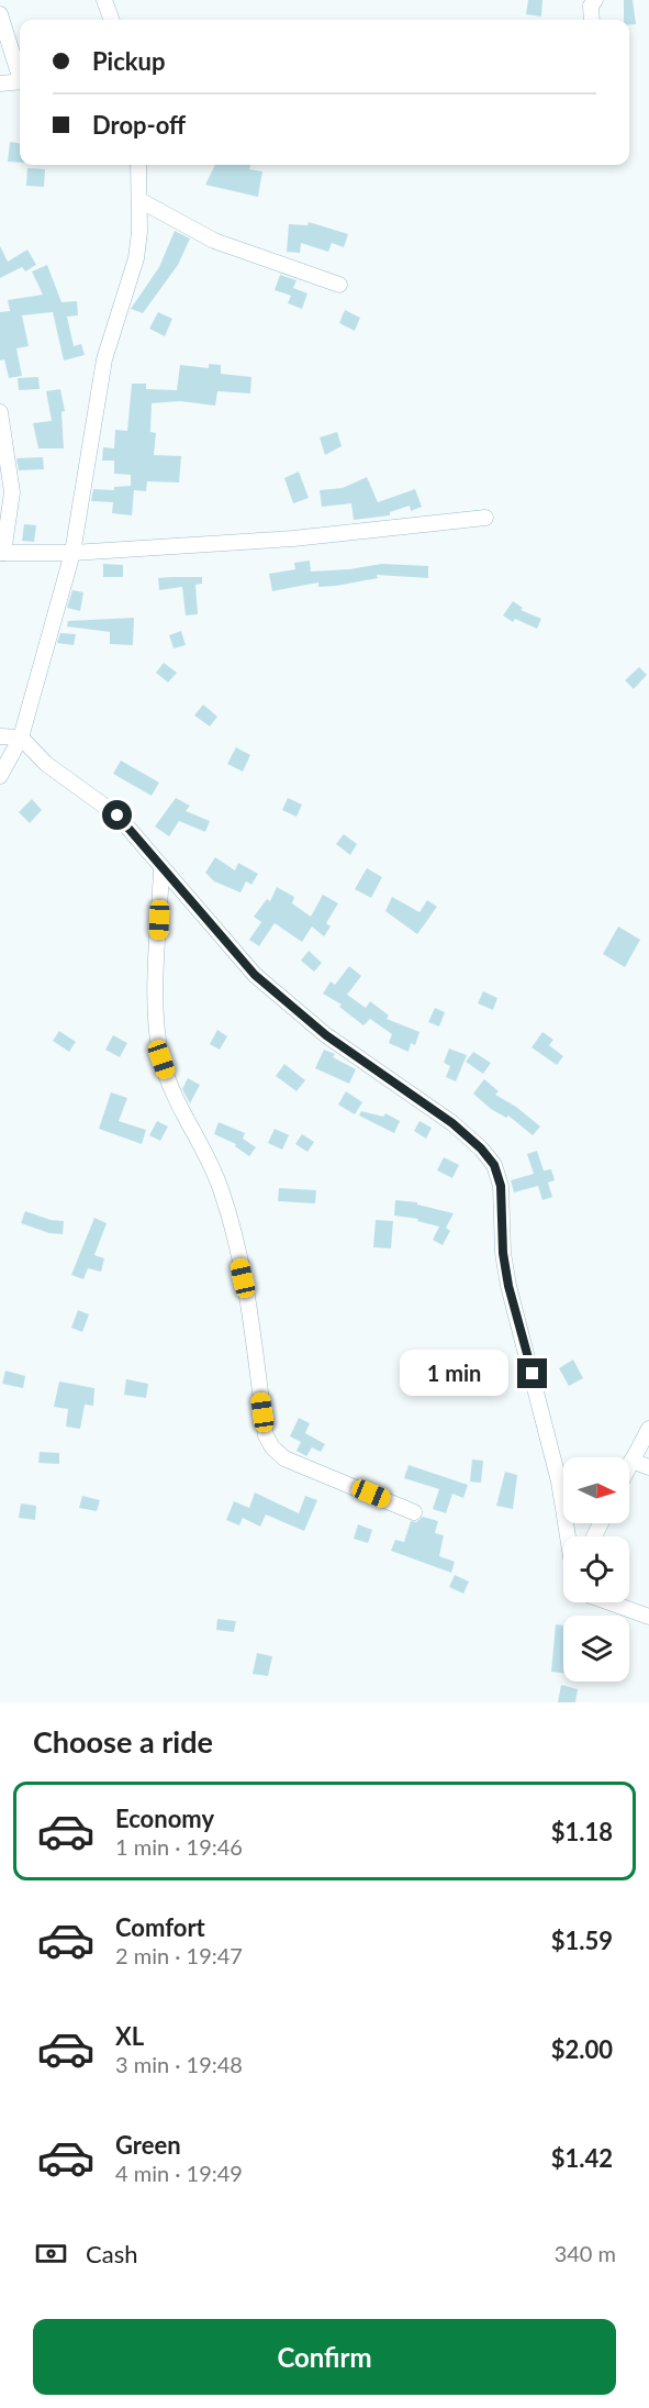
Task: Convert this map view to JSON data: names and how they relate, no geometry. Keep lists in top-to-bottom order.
{
  "north": "right",
  "page": {
    "banner": ["Pickup", "Drop-off"],
    "bubble": "1 min",
    "heading": "Choose a ride",
    "list": [
      {
        "name": "Economy",
        "note": "1 min · 19:46",
        "value": "$1.18"
      },
      {
        "name": "Comfort",
        "note": "2 min · 19:47",
        "value": "$1.59"
      },
      {
        "name": "XL",
        "note": "3 min · 19:48",
        "value": "$2.00"
      },
      {
        "name": "Green",
        "note": "4 min · 19:49",
        "value": "$1.42"
      }
    ],
    "pay": ["Cash", "340 m"],
    "buttons": "Confirm"
  }
}
